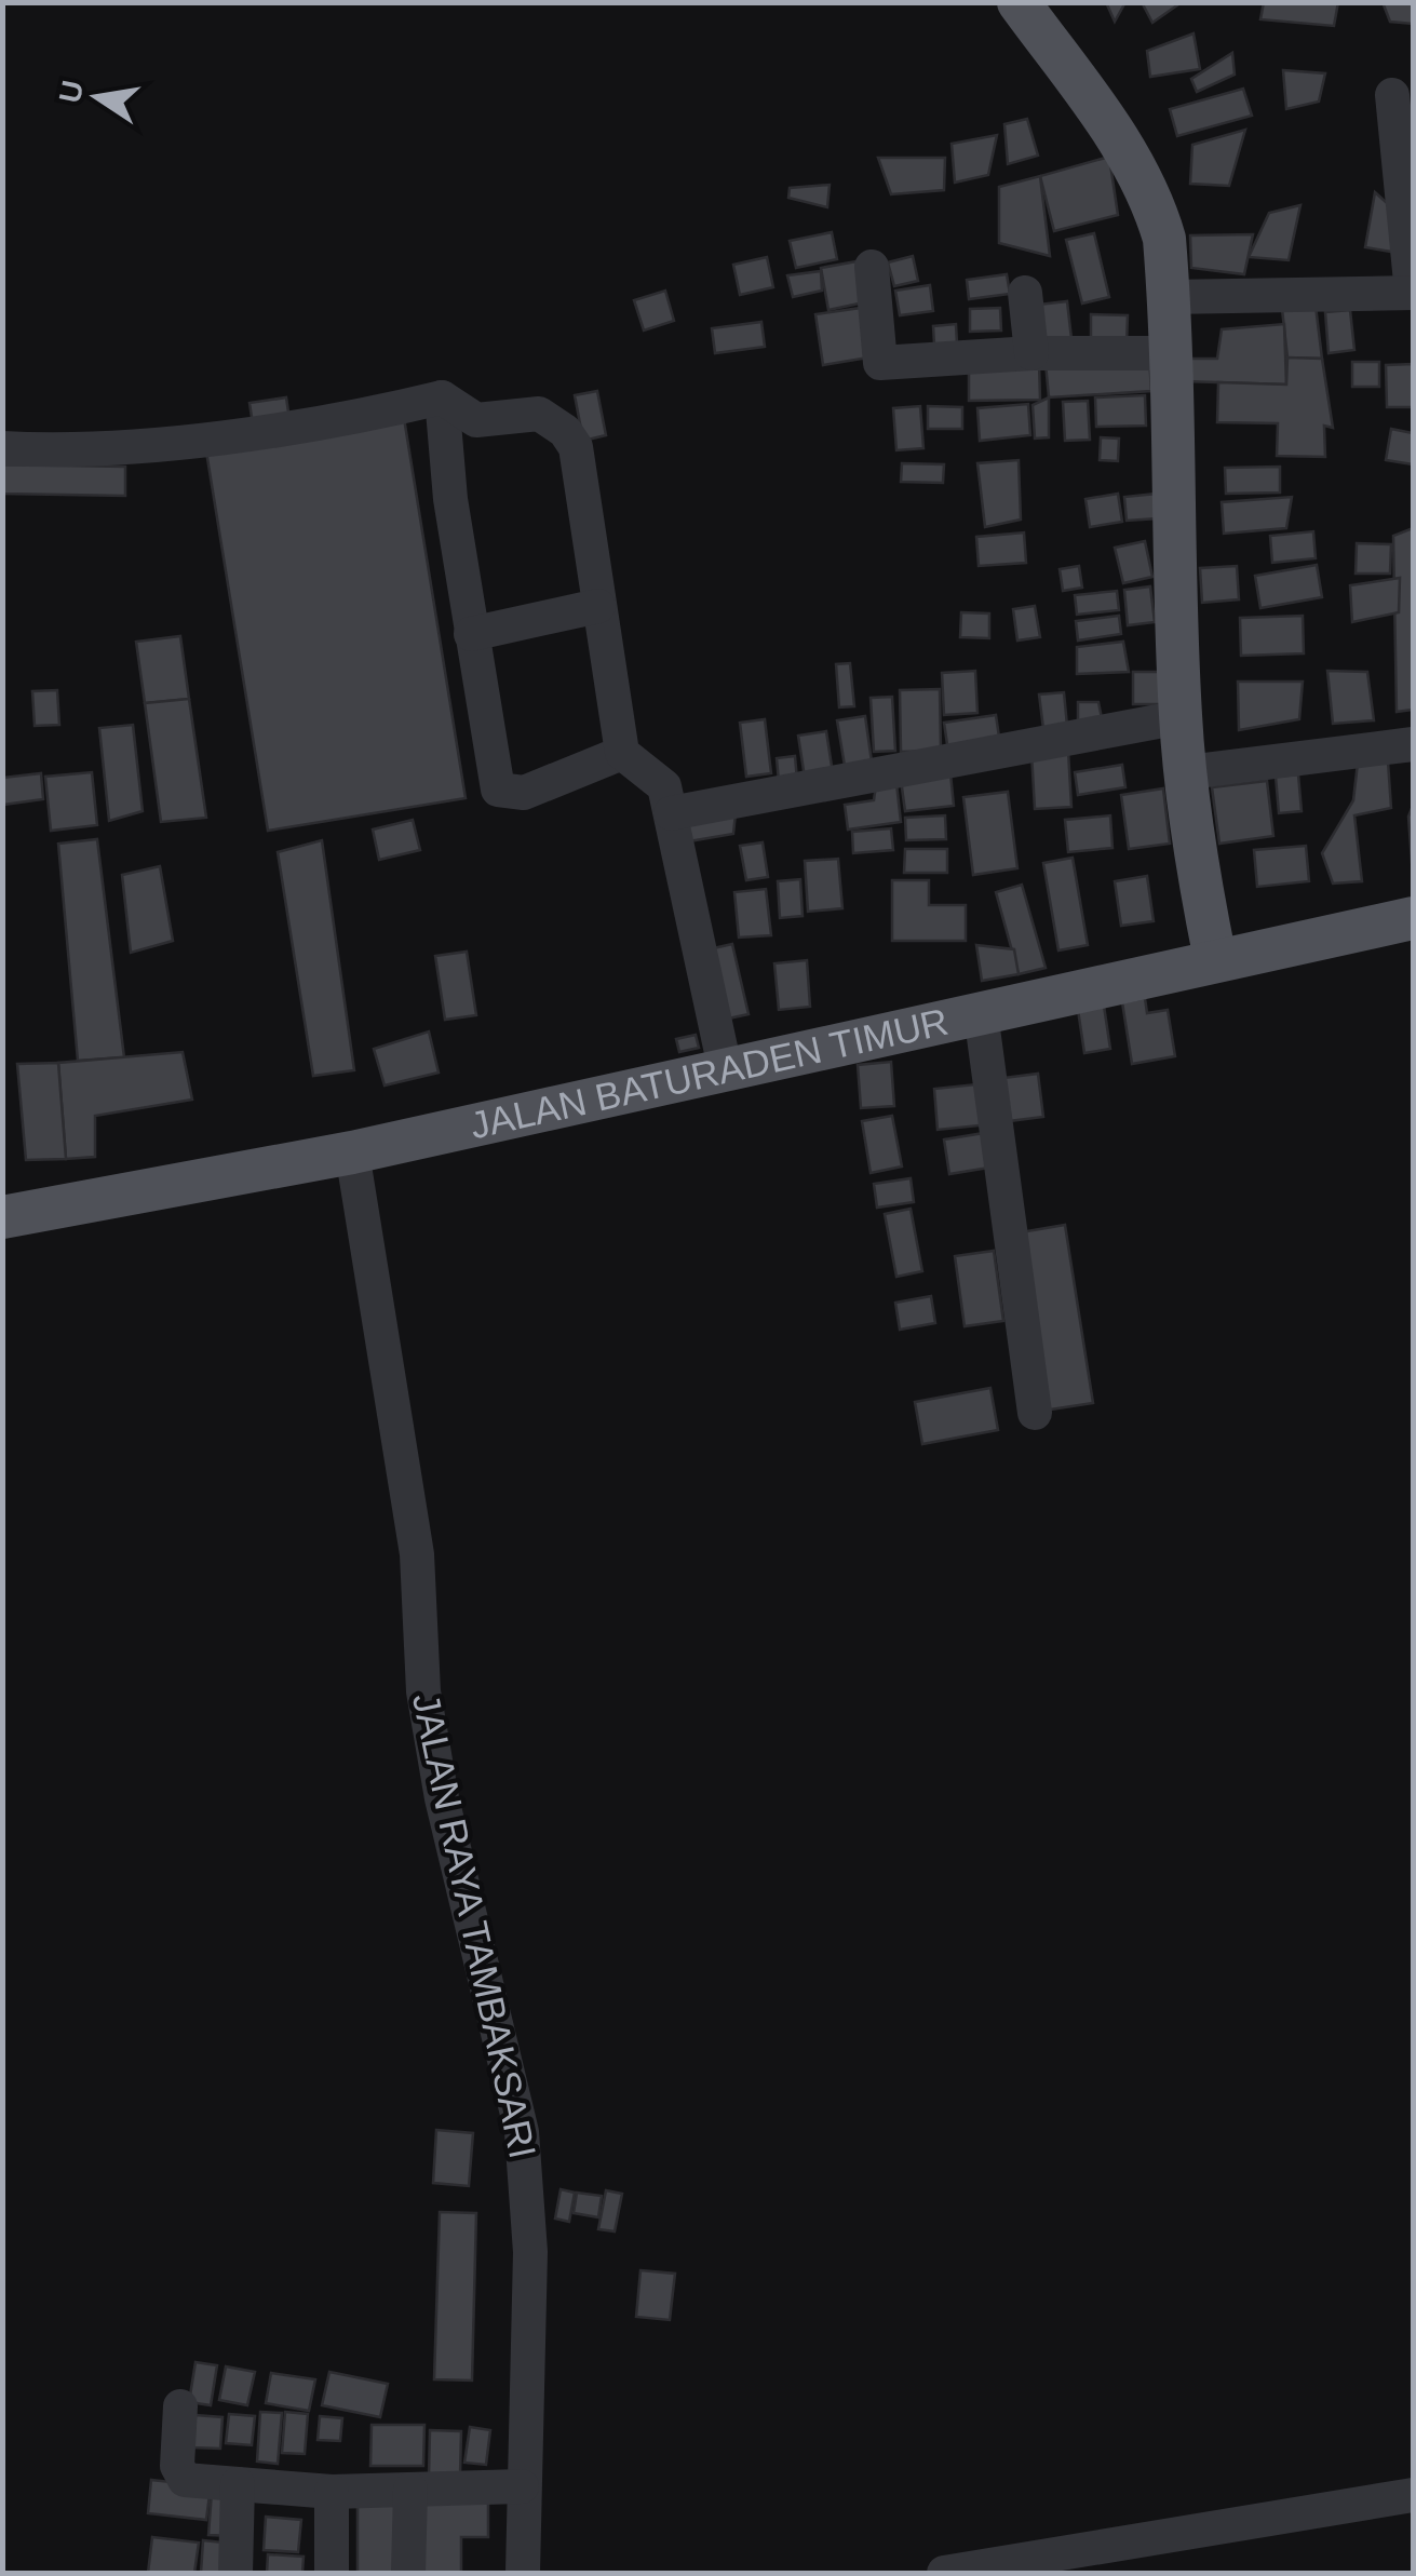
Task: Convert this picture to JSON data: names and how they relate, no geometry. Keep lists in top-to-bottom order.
{
  "streets": {
    "main road": ["JALAN BATURADEN TIMUR"],
    "street": ["JALAN RAYA TAMBAKSARI"]
  },
  "crossings": [
    ["JALAN BATURADEN TIMUR", "JALAN RAYA TAMBAKSARI"]
  ],
  "north": "left"
}
